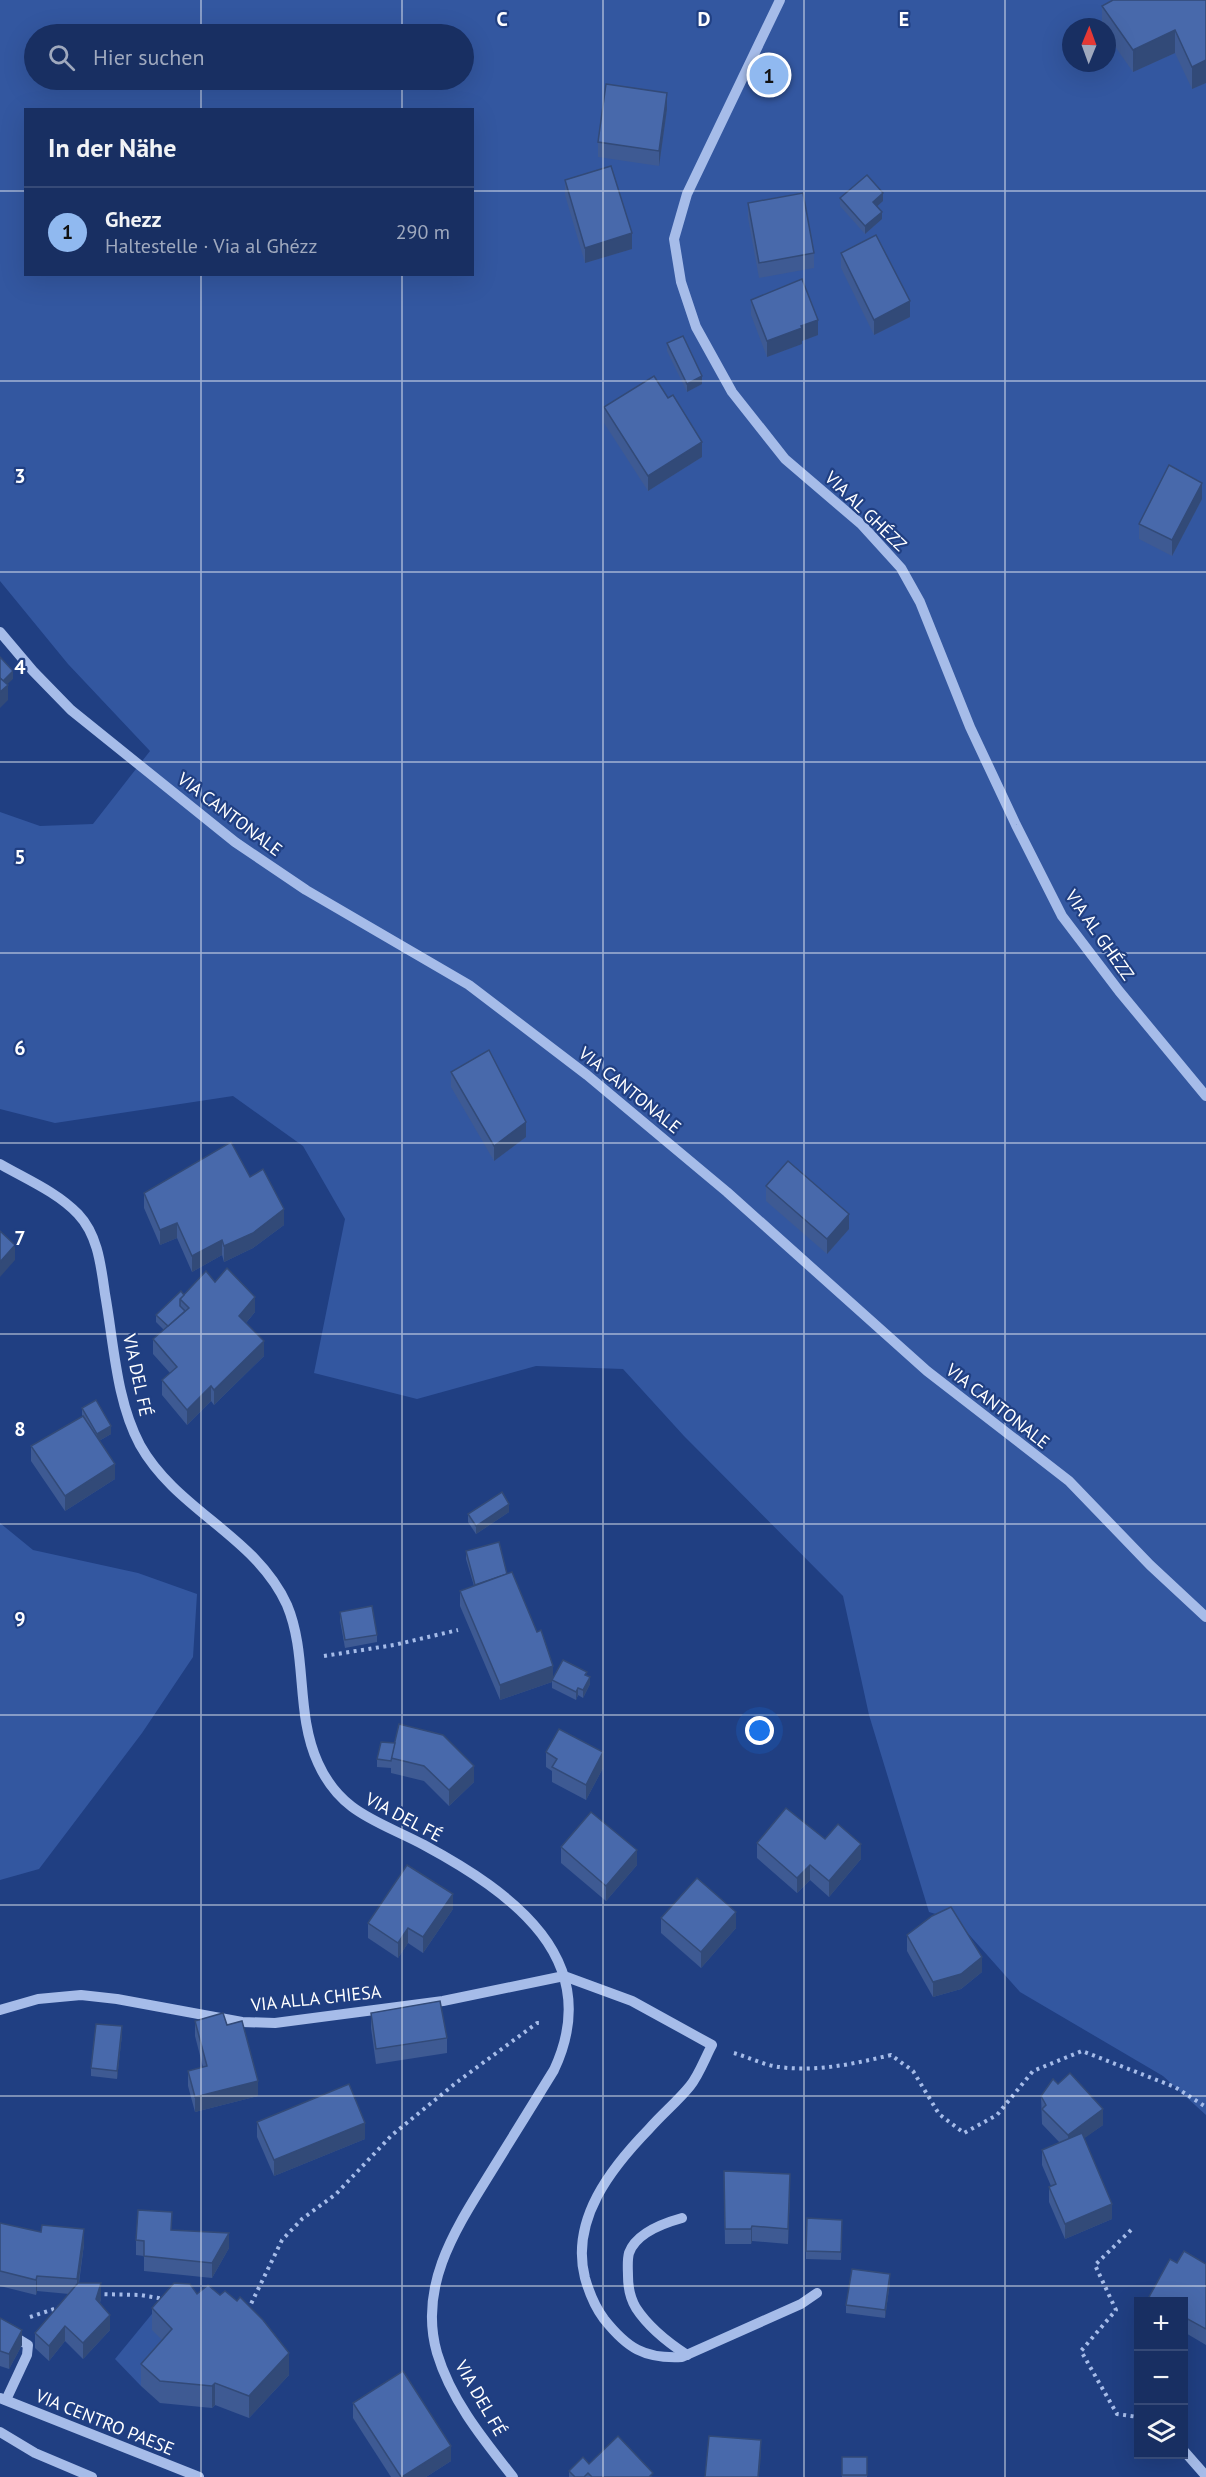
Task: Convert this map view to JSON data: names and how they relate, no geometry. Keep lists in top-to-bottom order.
{
  "streets": {
    "street": [
      "VIA AL GHÉZZ",
      "VIA CANTONALE",
      "VIA DEL FÉ",
      "VIA ALLA CHIESA",
      "VIA CENTRO PAESE"
    ]
  },
  "crossings": [
    ["VIA DEL FÉ", "VIA ALLA CHIESA"]
  ],
  "north": "top",
  "page": {
    "search": "Hier suchen",
    "pins": "1",
    "heading": "In der Nähe",
    "list": [
      {
        "mark": "1",
        "name": "Ghezz",
        "note": "Haltestelle · Via al Ghézz",
        "value": "290 m"
      }
    ],
    "map_buttons": ["+", "−"]
  },
  "grid": {
    "columns": ["C", "D", "E"],
    "rows": [
      "3",
      "4",
      "5",
      "6",
      "7",
      "8",
      "9"
    ]
  }
}
